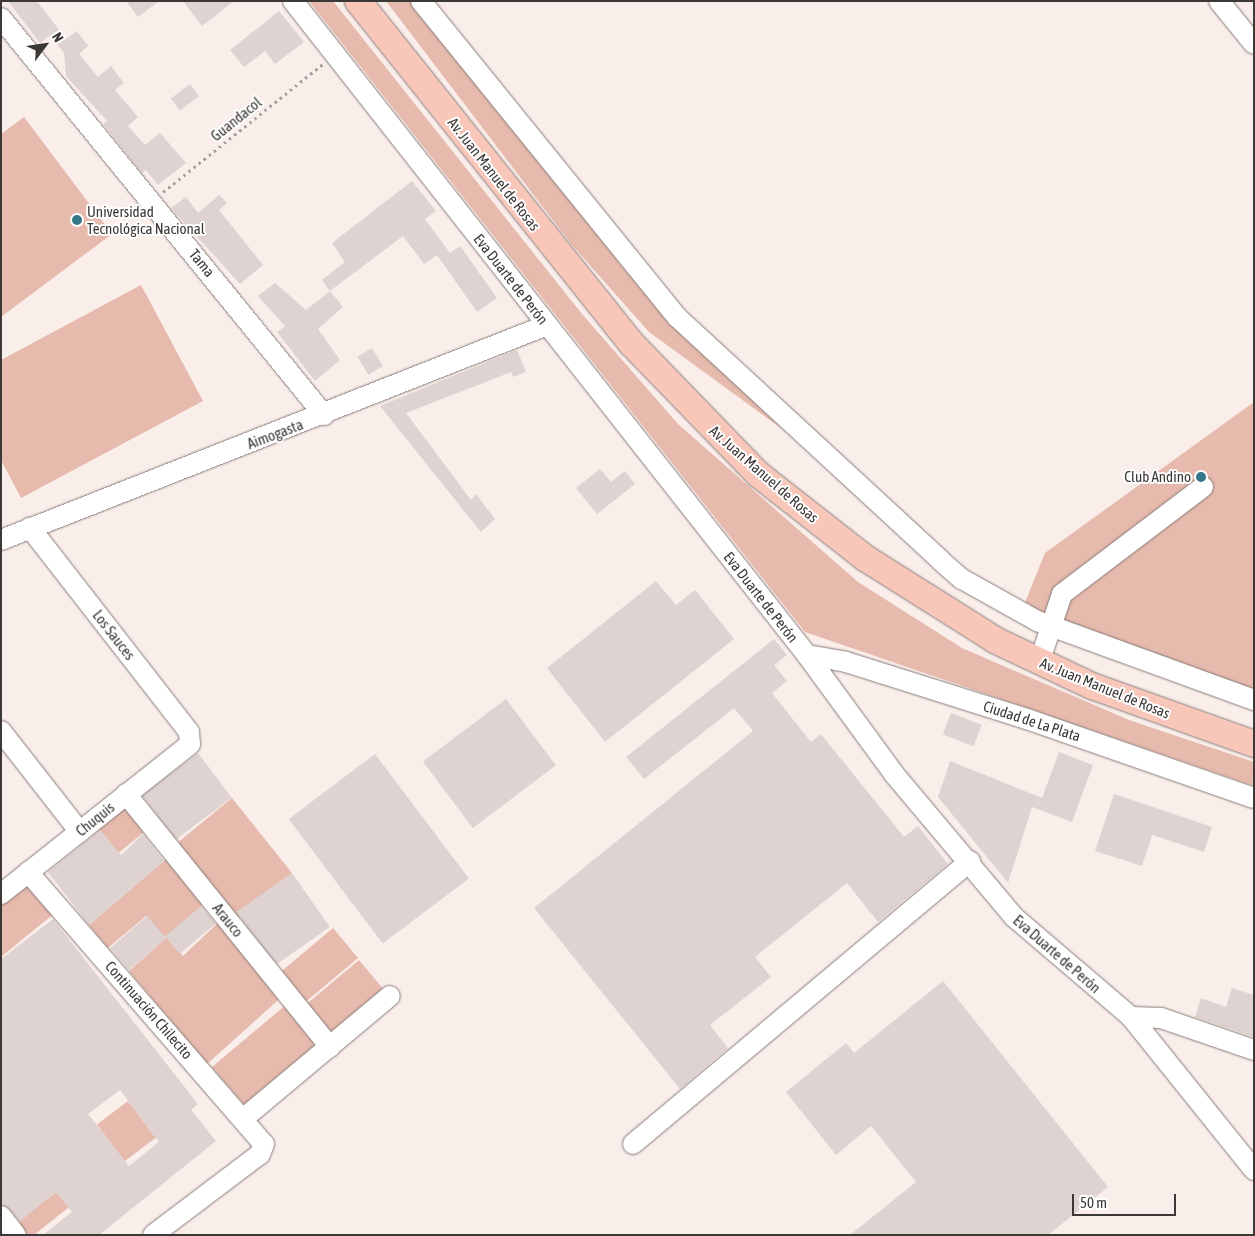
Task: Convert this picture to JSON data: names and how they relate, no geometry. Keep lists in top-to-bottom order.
{
  "streets": {
    "main road": ["Av. Juan Manuel de Rosas"],
    "street": [
      "Tama",
      "Eva Duarte de Perón",
      "Aimogasta",
      "Los Sauces",
      "Ciudad de La Plata",
      "Chuquis",
      "Arauco",
      "Continuación Chilecito"
    ],
    "path": ["Guandacol"]
  },
  "crossings": [
    ["Guandacol", "Tama"],
    ["Guandacol", "Eva Duarte de Perón"],
    ["Tama", "Aimogasta"],
    ["Eva Duarte de Perón", "Aimogasta"],
    ["Eva Duarte de Perón", "Ciudad de La Plata"],
    ["Aimogasta", "Los Sauces"],
    ["Los Sauces", "Chuquis"],
    ["Chuquis", "Arauco"],
    ["Chuquis", "Continuación Chilecito"]
  ],
  "places": ["Universidad Tecnológica Nacional", "Club Andino"],
  "scale_bar": "50 m",
  "north": "top right"
}
